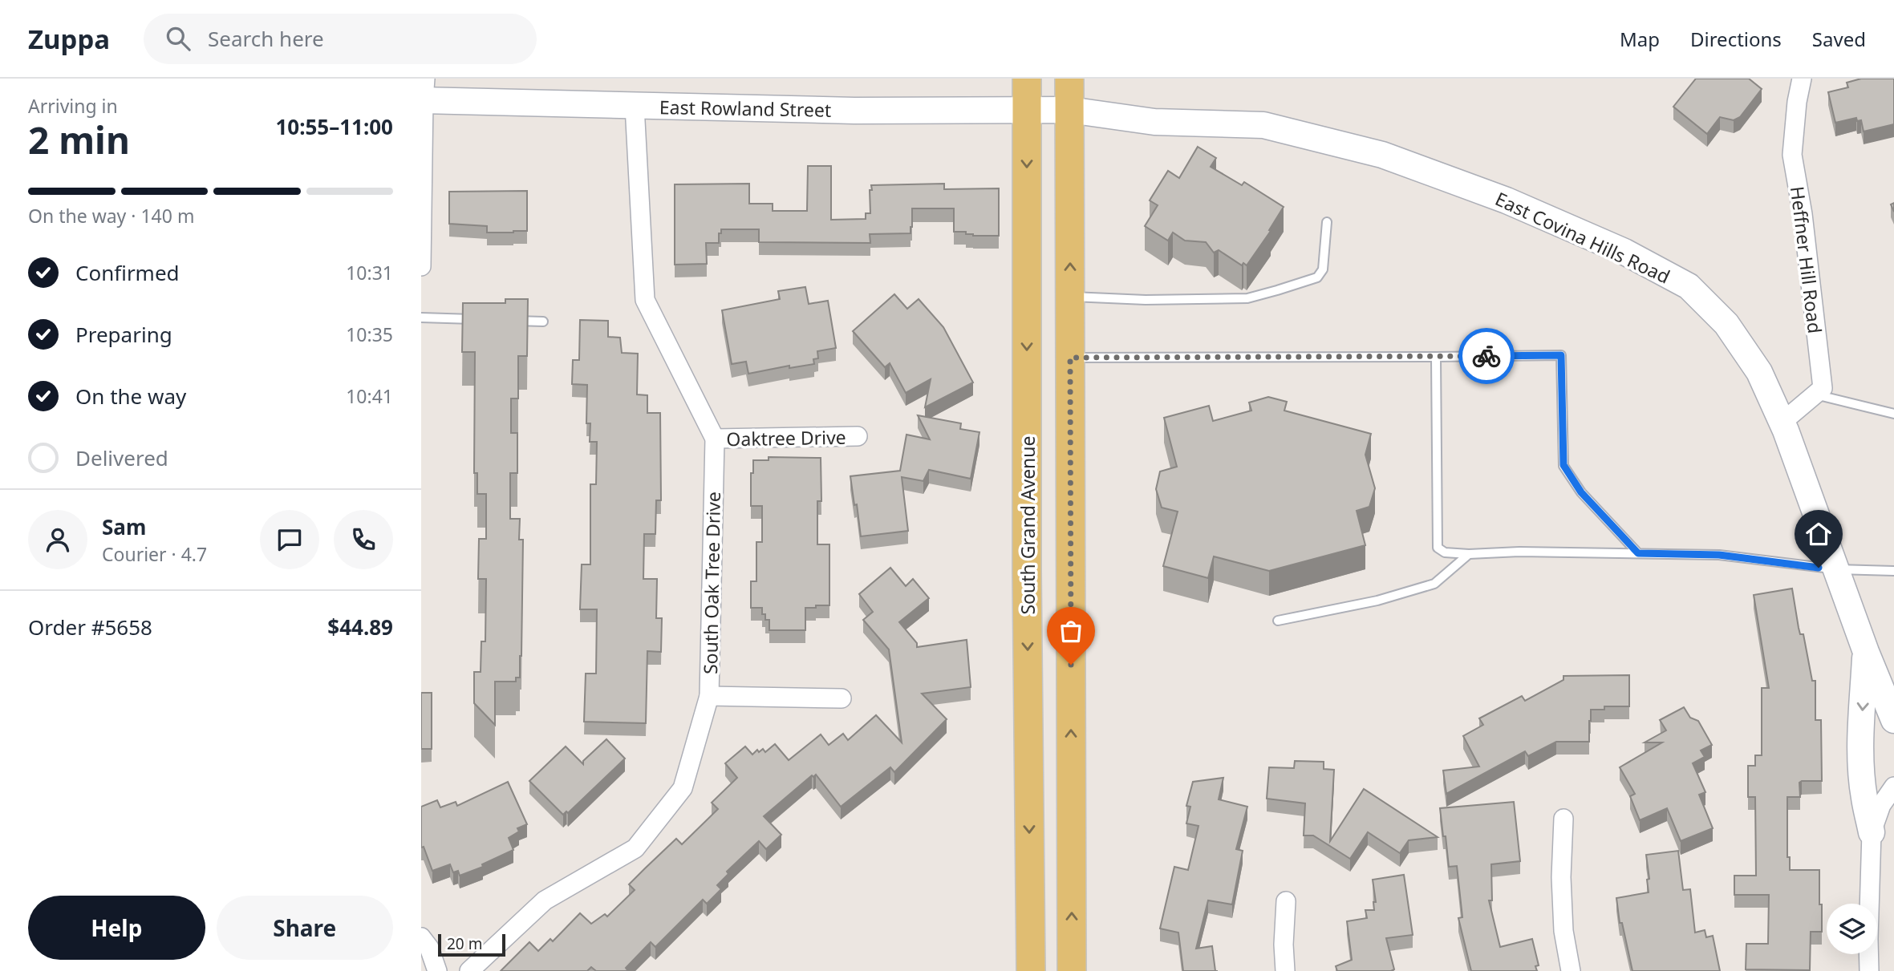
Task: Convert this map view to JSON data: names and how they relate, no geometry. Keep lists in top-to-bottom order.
{
  "streets": {
    "main road": ["South Grand Avenue"],
    "street": [
      "East Rowland Street",
      "East Covina Hills Road",
      "Heffner Hill Road",
      "Oaktree Drive",
      "South Oak Tree Drive"
    ]
  },
  "crossings": [
    ["East Rowland Street", "East Covina Hills Road"],
    ["East Rowland Street", "South Grand Avenue"],
    ["East Rowland Street", "South Oak Tree Drive"],
    ["Oaktree Drive", "South Oak Tree Drive"]
  ],
  "scale_bar": "20 m",
  "page": {
    "header": "Zuppa",
    "search": "Search here",
    "nav": ["Map", "Directions", "Saved"],
    "heading": ["2 min", "Arriving in", "10:55–11:00"],
    "panel": [
      "Sam",
      "Courier · 4.7",
      "Order #5658",
      "$44.89"
    ],
    "bar": "On the way · 140 m",
    "list": [
      ["Confirmed", "10:31"],
      ["Preparing", "10:35"],
      ["On the way", "10:41"],
      "Delivered"
    ],
    "buttons": ["Help", "Share"],
    "scale": "20 m"
  }
}
